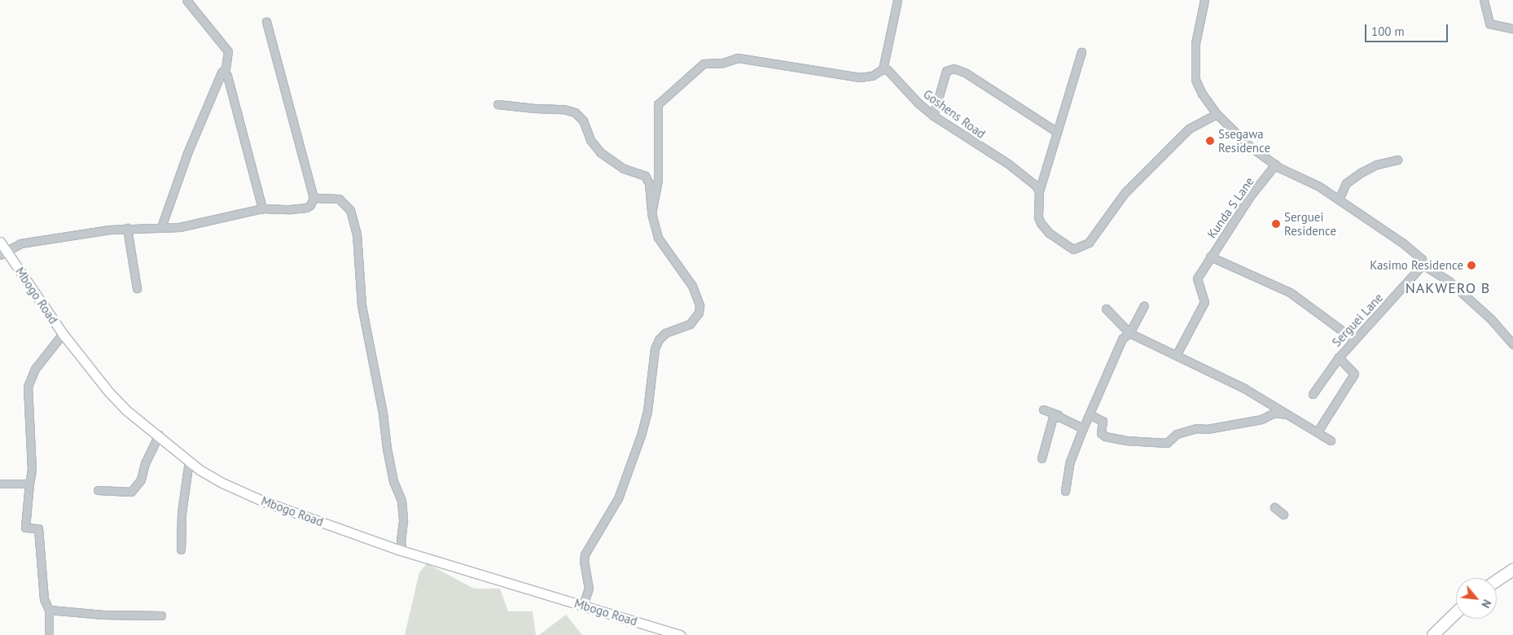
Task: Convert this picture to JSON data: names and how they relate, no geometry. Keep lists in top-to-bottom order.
{
  "streets": {
    "main road": ["Mbogo Road"],
    "street": ["Goshens Road", "Kunda S Lane", "Serguei Lane"]
  },
  "districts": ["NAKWERO B"],
  "places": ["Ssegawa Residence", "Serguei Residence", "Kasimo Residence"],
  "scale_bar": "100 m",
  "north": "bottom right"
}
